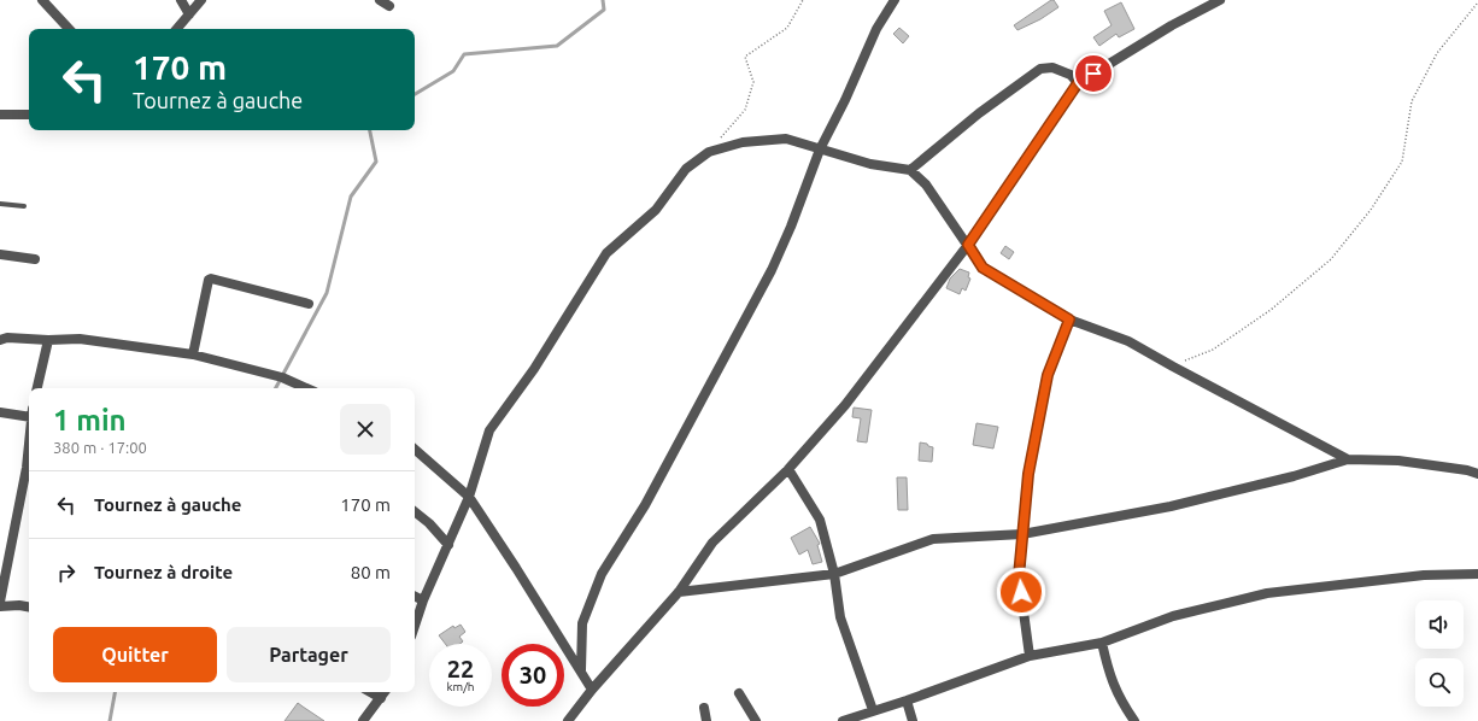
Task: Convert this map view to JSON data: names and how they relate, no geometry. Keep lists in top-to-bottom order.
{
  "page": {
    "turn": ["170 m", "Tournez à gauche"],
    "heading": ["1 min", "380 m · 17:00"],
    "list": [
      {
        "name": "Tournez à gauche",
        "value": "170 m"
      },
      {
        "name": "Tournez à droite",
        "value": "80 m"
      }
    ],
    "buttons": ["Quitter", "Partager"],
    "speed": "22 km/h",
    "limit": "30"
  }
}
